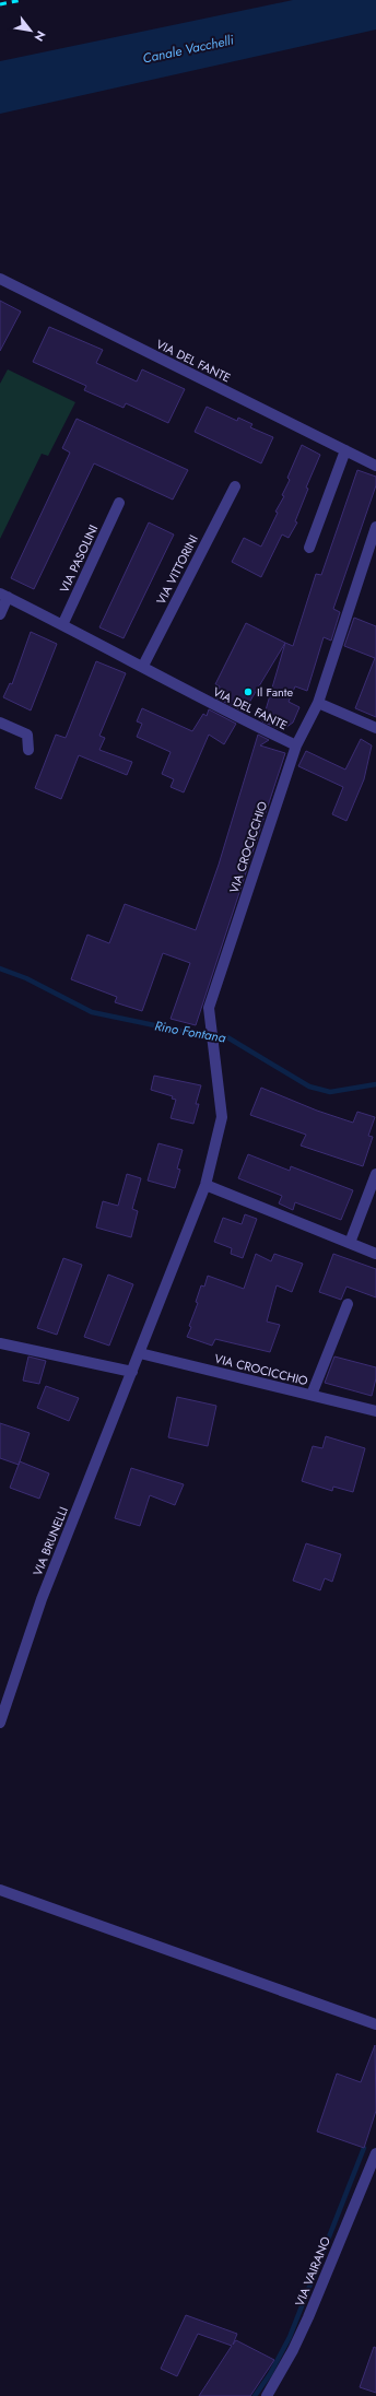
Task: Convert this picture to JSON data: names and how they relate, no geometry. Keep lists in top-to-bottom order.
{
  "streets": {
    "street": [
      "VIA DEL FANTE",
      "VIA PASOLINI",
      "VIA VITTORINI",
      "VIA CROCICCHIO",
      "VIA BRUNELLI",
      "VIA VAIRANO"
    ]
  },
  "crossings": [
    ["VIA DEL FANTE", "VIA PASOLINI"],
    ["VIA DEL FANTE", "VIA VITTORINI"],
    ["VIA DEL FANTE", "VIA CROCICCHIO"],
    ["VIA CROCICCHIO", "VIA BRUNELLI"]
  ],
  "water": ["Canale Vacchelli", "Rino Fontana"],
  "places": ["Il Fante"],
  "north": "bottom right"
}
